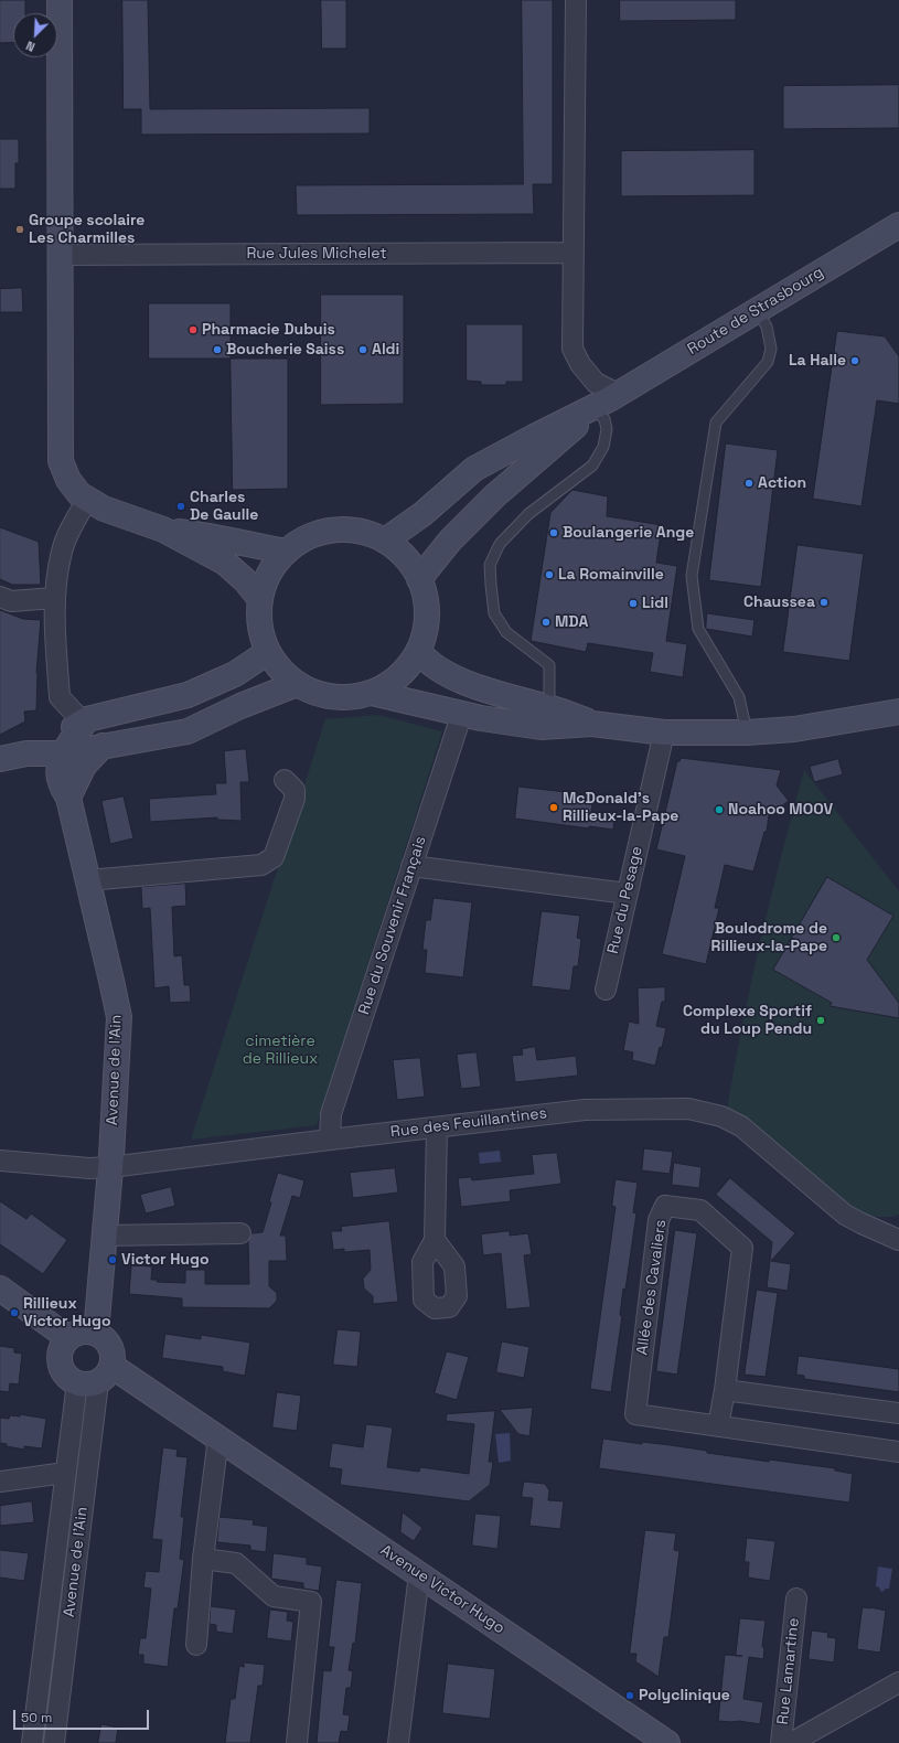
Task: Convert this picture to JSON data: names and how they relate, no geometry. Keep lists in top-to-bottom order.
{
  "streets": {
    "main road": ["Route de Strasbourg", "Avenue de l'Ain", "Avenue Victor Hugo"],
    "street": [
      "Rue Jules Michelet",
      "Rue du Pesage",
      "Rue du Souvenir Français",
      "Rue des Feuillantines",
      "Allée des Cavaliers",
      "Rue Lamartine"
    ]
  },
  "crossings": [
    ["Rue du Souvenir Français", "Rue des Feuillantines"],
    ["Avenue de l'Ain", "Rue des Feuillantines"],
    ["Avenue de l'Ain", "Avenue Victor Hugo"]
  ],
  "parks": ["cimetière de Rillieux"],
  "places": [
    "Groupe scolaire Les Charmilles",
    "Pharmacie Dubuis",
    "Boucherie Saiss",
    "Aldi",
    "La Halle",
    "Action",
    "Charles De Gaulle",
    "Boulangerie Ange",
    "La Romainville",
    "Chaussea",
    "Lidl",
    "MDA",
    "McDonald's Rillieux-la-Pape",
    "Noahoo MOOV",
    "Boulodrome de Rillieux-la-Pape",
    "Complexe Sportif du Loup Pendu",
    "Victor Hugo",
    "Rillieux Victor Hugo",
    "Polyclinique"
  ],
  "scale_bar": "50 m",
  "north": "bottom left"
}
